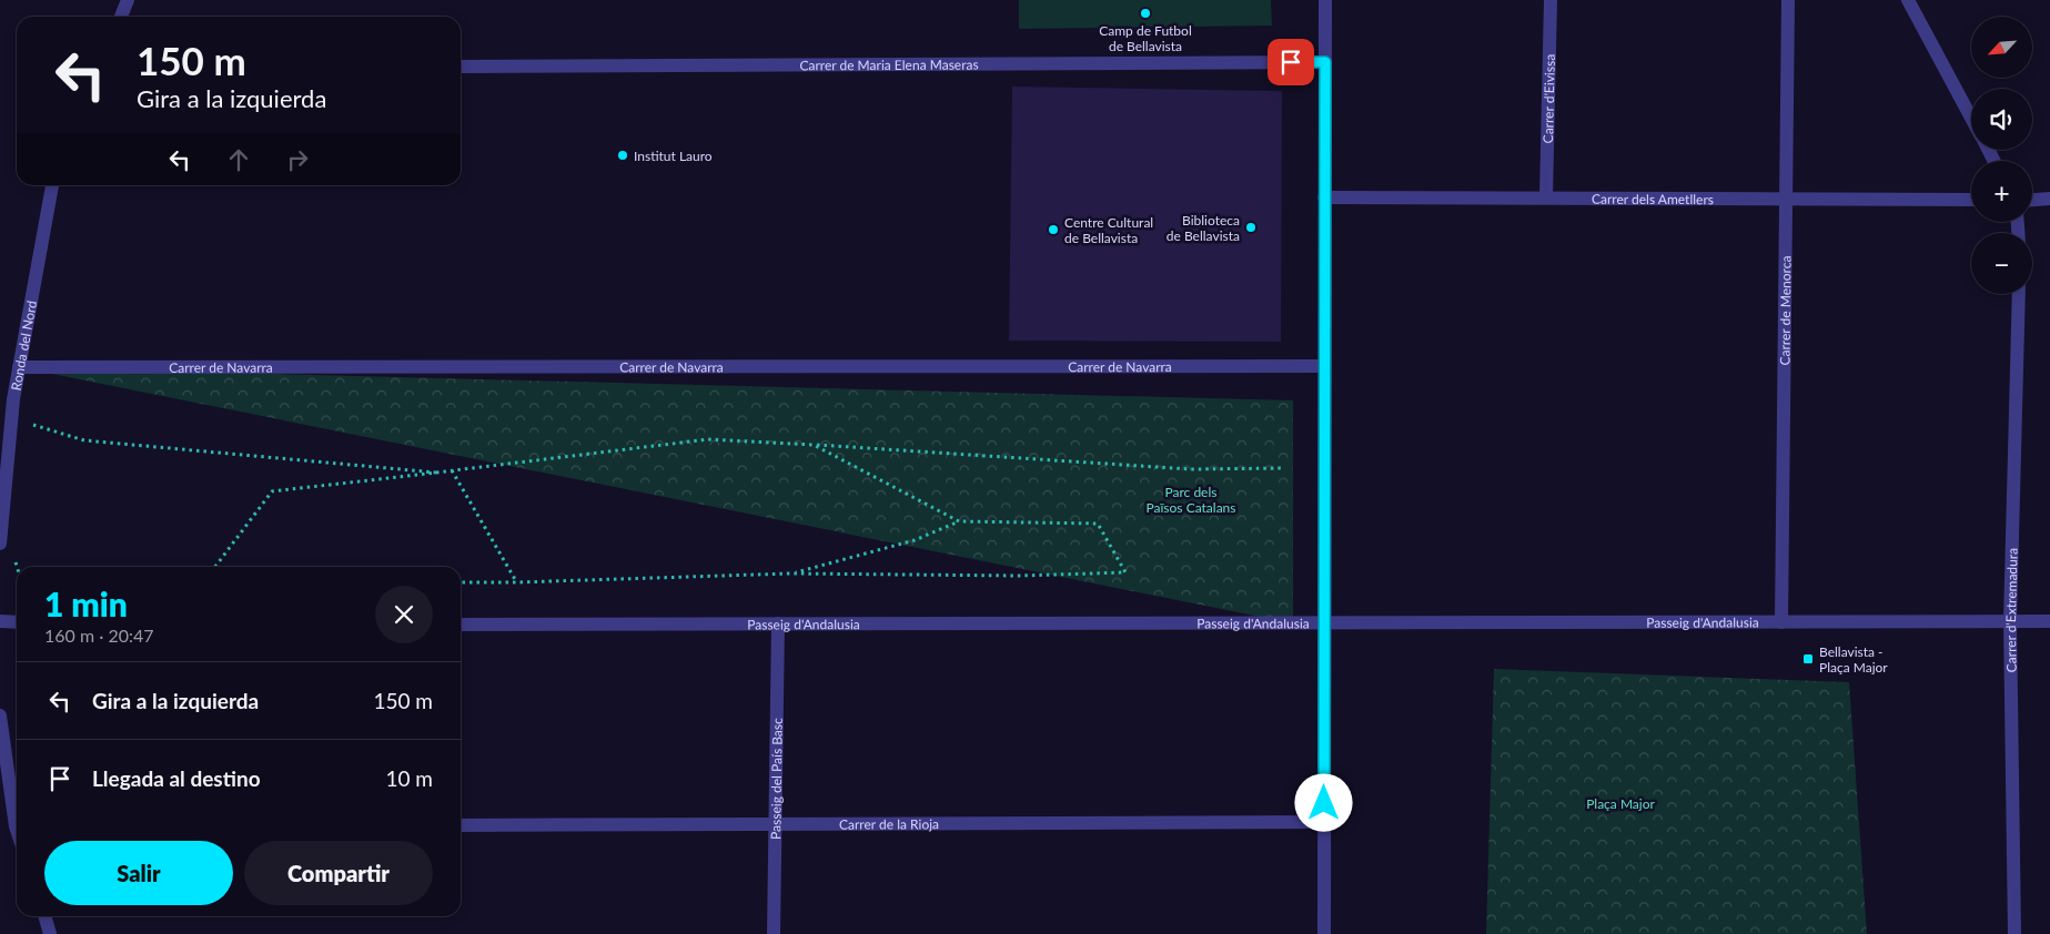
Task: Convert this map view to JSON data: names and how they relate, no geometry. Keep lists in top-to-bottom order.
{
  "streets": {
    "street": [
      "Carrer de Maria Elena Maseras",
      "Carrer d'Eivissa",
      "Carrer dels Ametllers",
      "Carrer de Menorca",
      "Ronda del Nord",
      "Carrer de Navarra",
      "Carrer d'Extremadura",
      "Passeig d'Andalusia",
      "Passeig del País Basc",
      "Carrer de la Rioja"
    ]
  },
  "crossings": [
    ["Carrer d'Eivissa", "Carrer dels Ametllers"],
    ["Carrer dels Ametllers", "Carrer de Menorca"],
    ["Carrer de Menorca", "Passeig d'Andalusia"],
    ["Ronda del Nord", "Carrer de Navarra"],
    ["Carrer d'Extremadura", "Passeig d'Andalusia"],
    ["Passeig d'Andalusia", "Passeig del País Basc"],
    ["Passeig del País Basc", "Carrer de la Rioja"]
  ],
  "parks": ["Parc dels Països Catalans", "Plaça Major"],
  "places": {
    "other": [
      "Camp de Futbol de Bellavista",
      "Institut Lauro",
      "Biblioteca de Bellavista",
      "Centre Cultural de Bellavista"
    ],
    "transit": ["Bellavista - Plaça Major"]
  },
  "north": "bottom left",
  "page": {
    "map_buttons": ["+", "−"],
    "turn": ["150 m", "Gira a la izquierda"],
    "heading": ["1 min", "160 m · 20:47"],
    "list": [
      {
        "name": "Gira a la izquierda",
        "value": "150 m"
      },
      {
        "name": "Llegada al destino",
        "value": "10 m"
      }
    ],
    "buttons": ["Salir", "Compartir"]
  }
}
